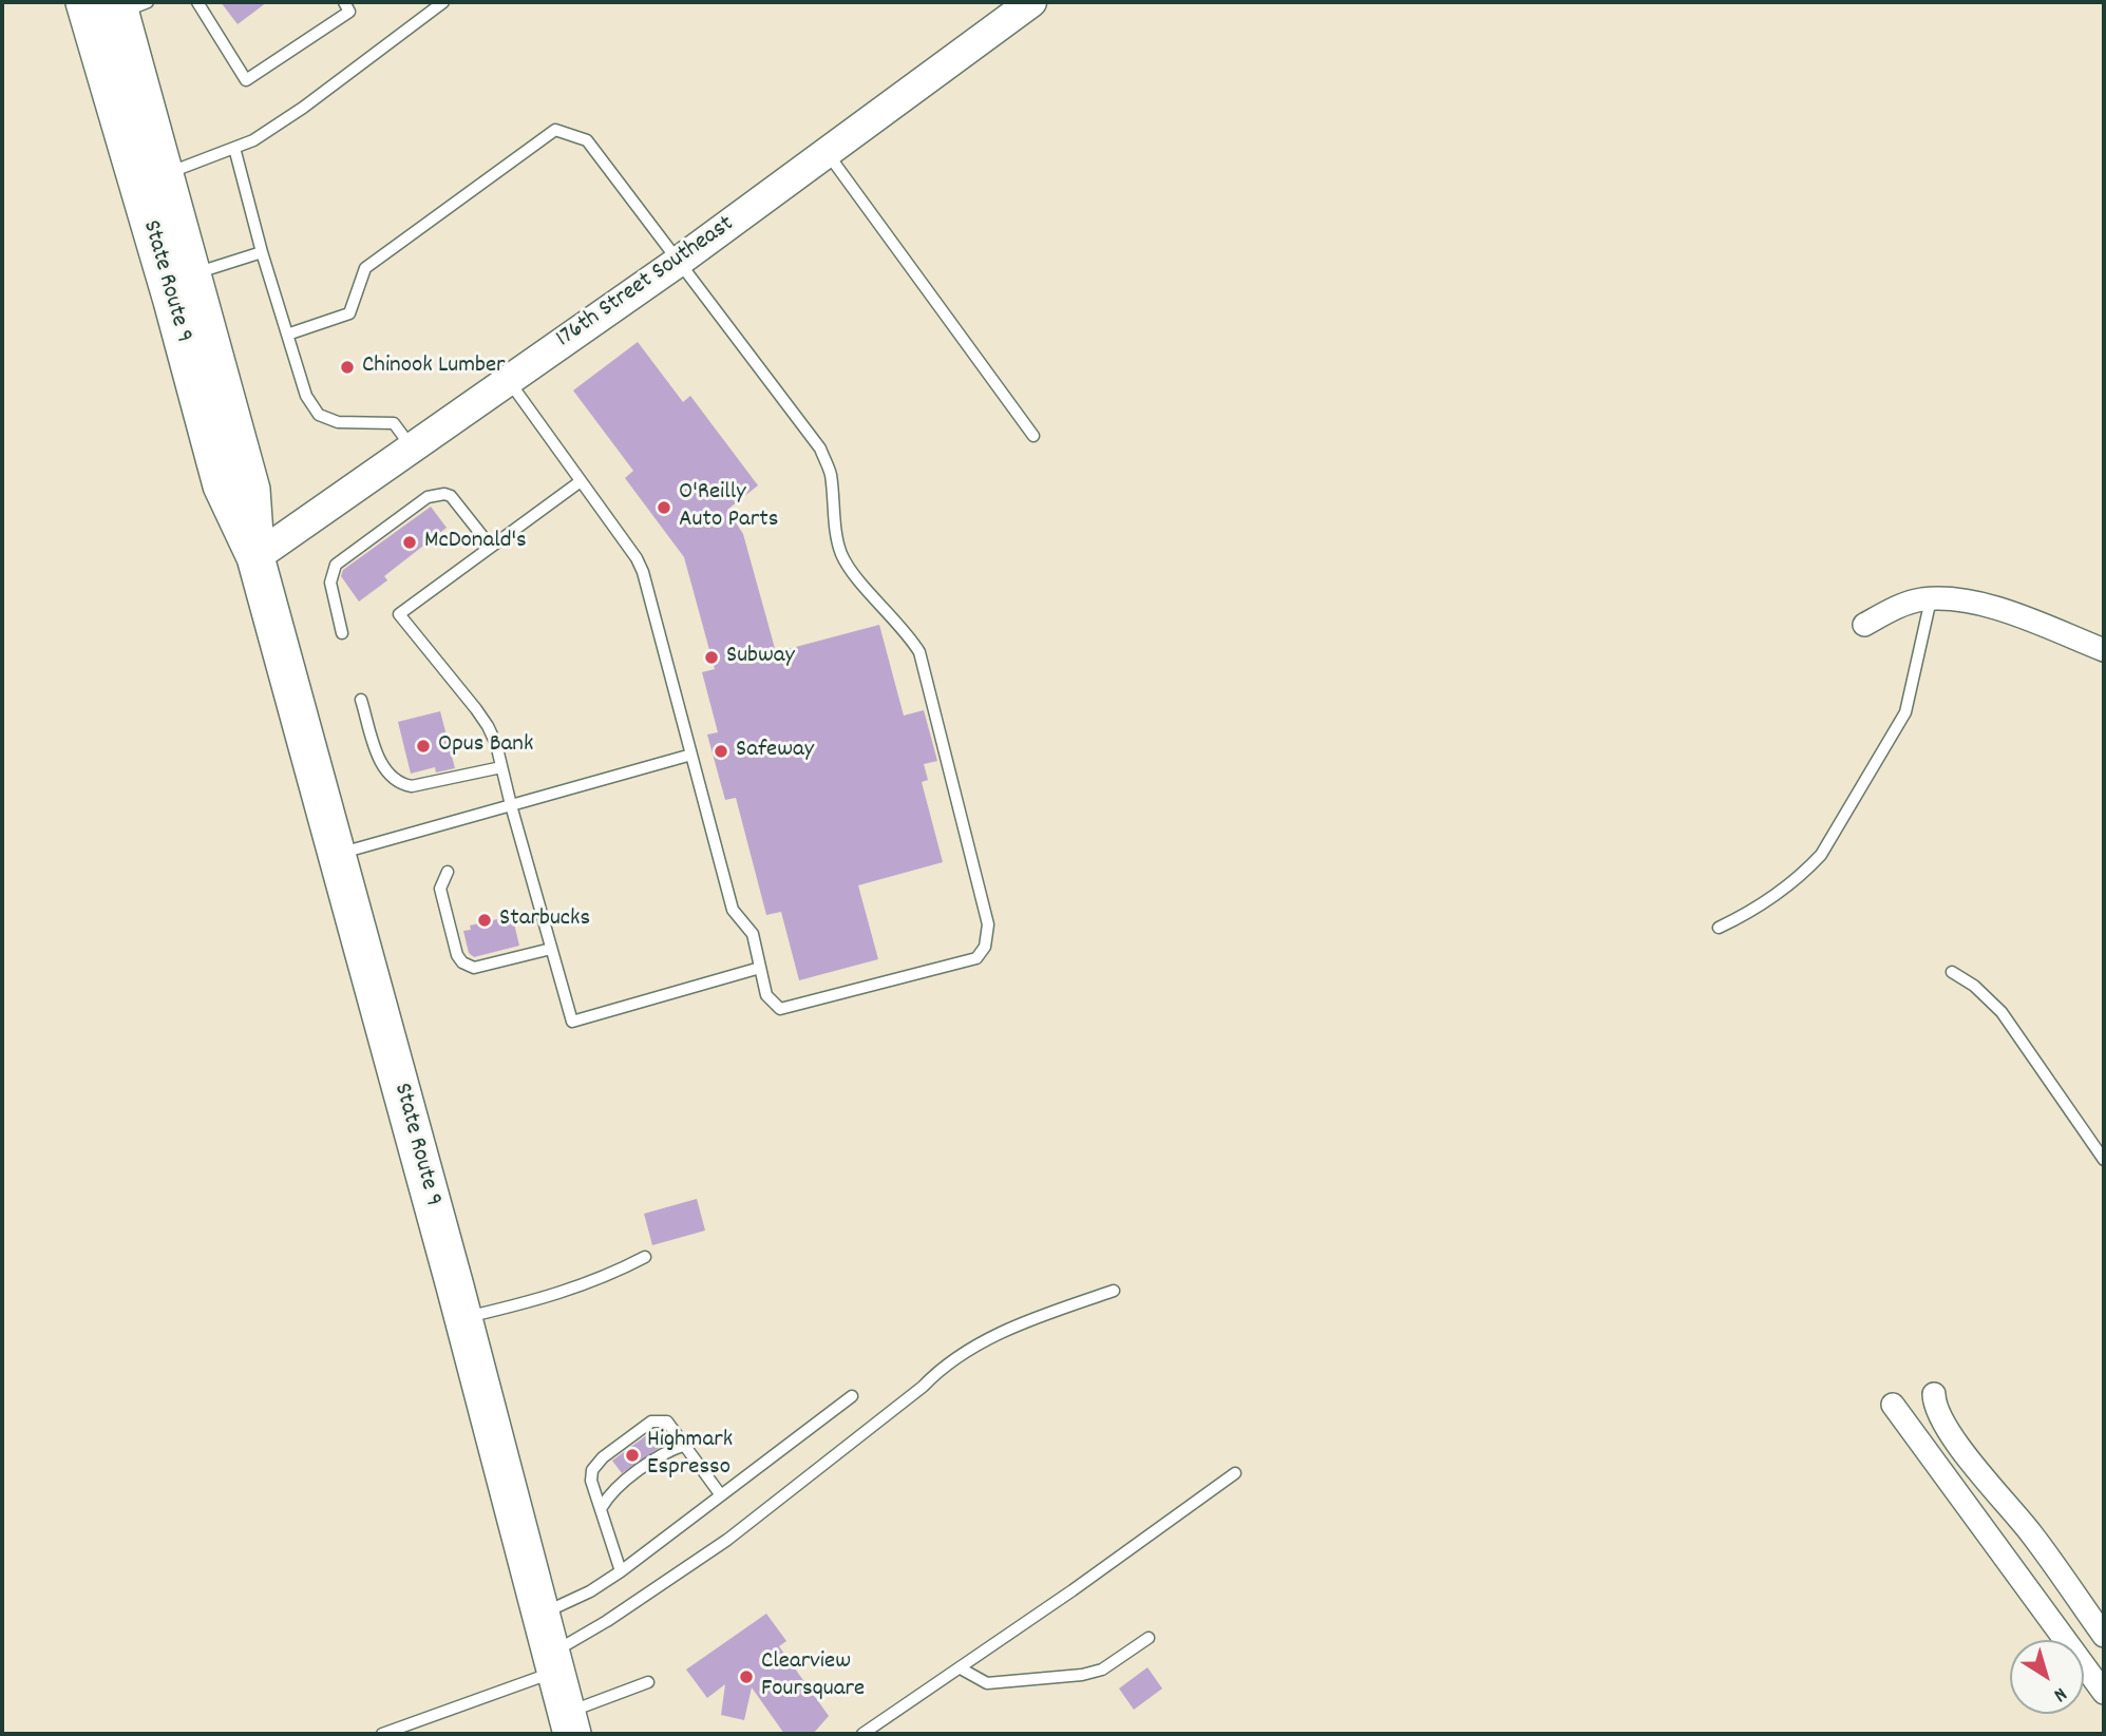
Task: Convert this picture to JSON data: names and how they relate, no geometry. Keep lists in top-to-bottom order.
{
  "streets": {
    "main road": ["State Route 9"],
    "street": ["176th Street Southeast"]
  },
  "crossings": [
    ["State Route 9", "176th Street Southeast"]
  ],
  "places": [
    "Chinook Lumber",
    "O'Reilly Auto Parts",
    "McDonald's",
    "Subway",
    "Opus Bank",
    "Safeway",
    "Starbucks",
    "Highmark Espresso",
    "Clearview Foursquare"
  ],
  "north": "bottom right"
}
